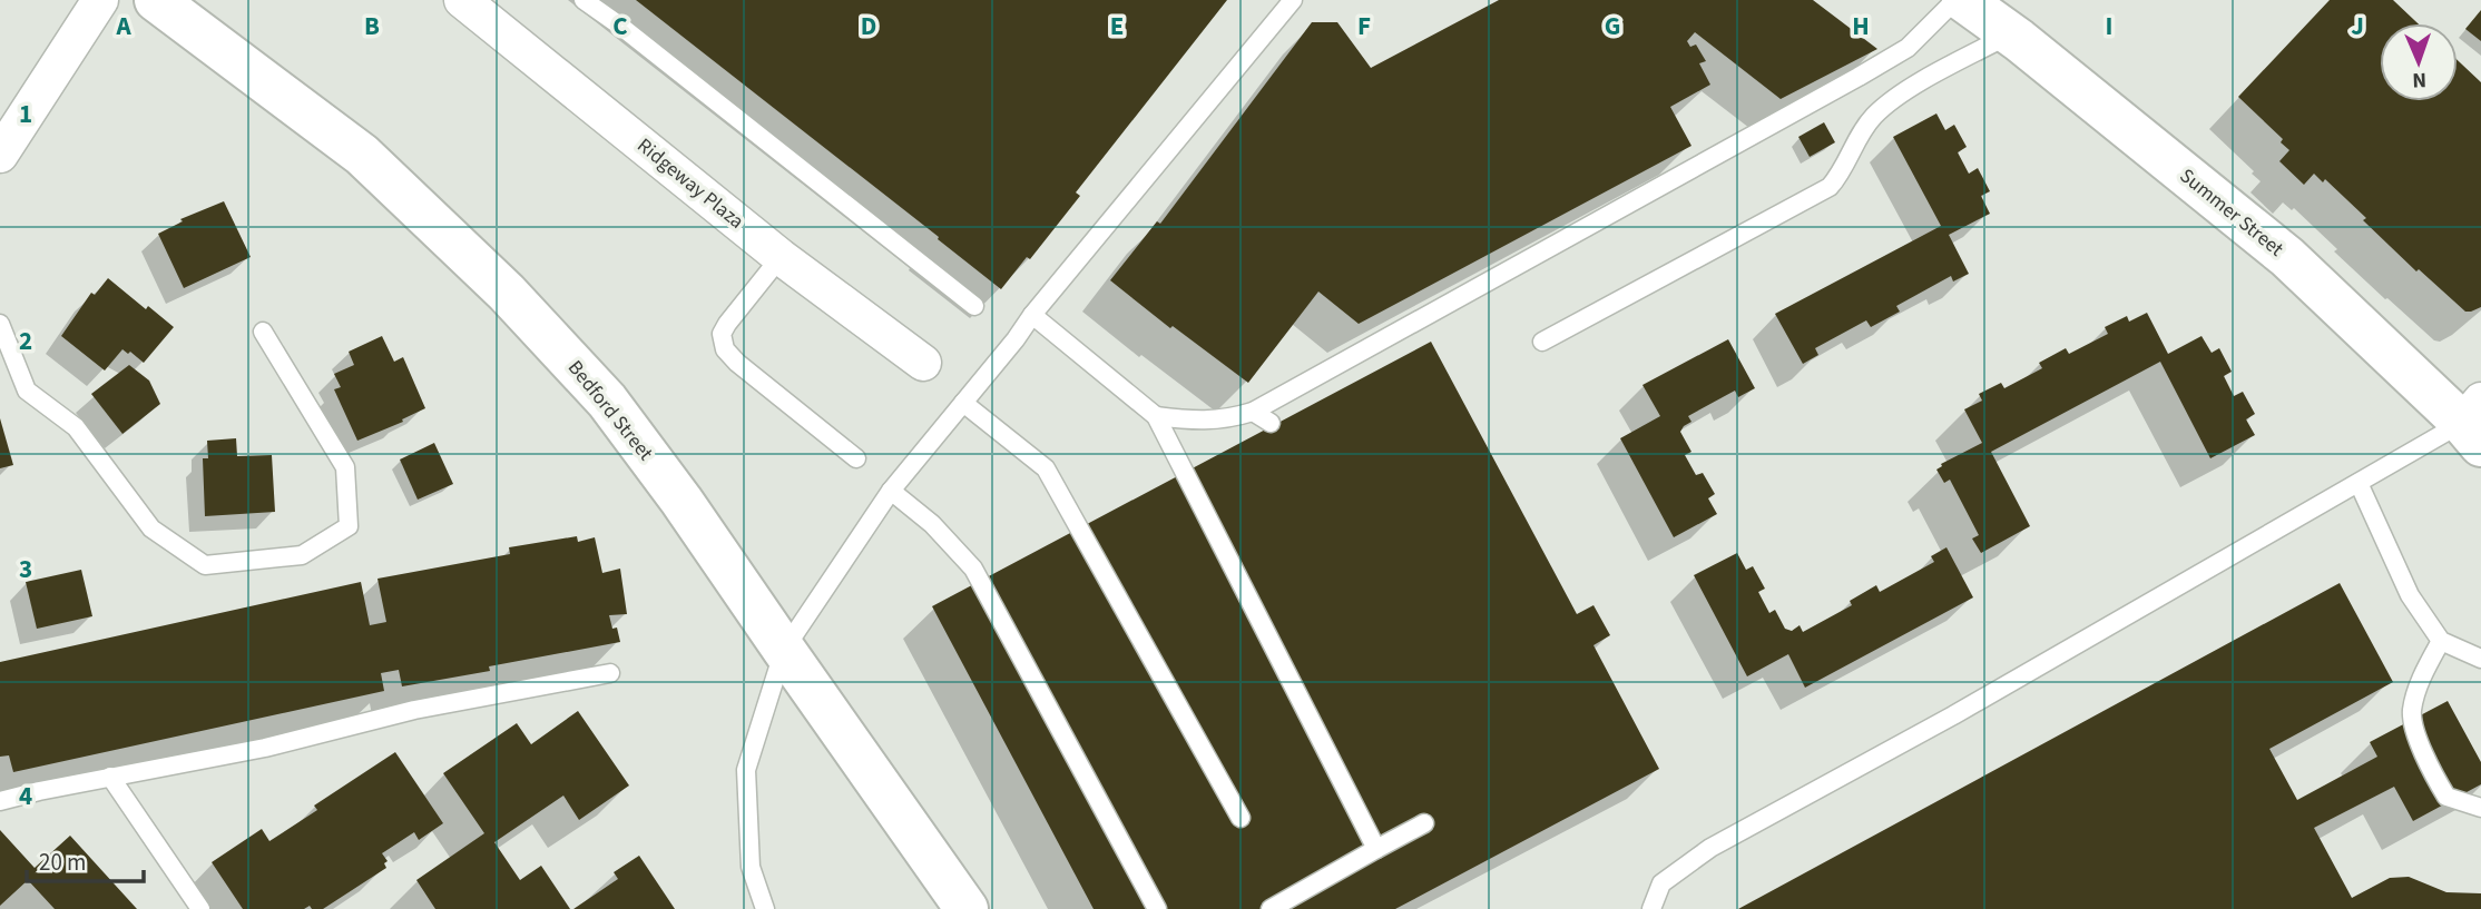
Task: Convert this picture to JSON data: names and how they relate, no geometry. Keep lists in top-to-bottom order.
{
  "streets": {
    "main road": ["Summer Street", "Bedford Street"],
    "street": ["Ridgeway Plaza"]
  },
  "scale_bar": "20 m",
  "north": "bottom",
  "grid": {
    "columns": [
      "A",
      "B",
      "C",
      "D",
      "E",
      "F",
      "G",
      "H",
      "I",
      "J"
    ],
    "rows": [
      "1",
      "2",
      "3",
      "4"
    ]
  }
}
